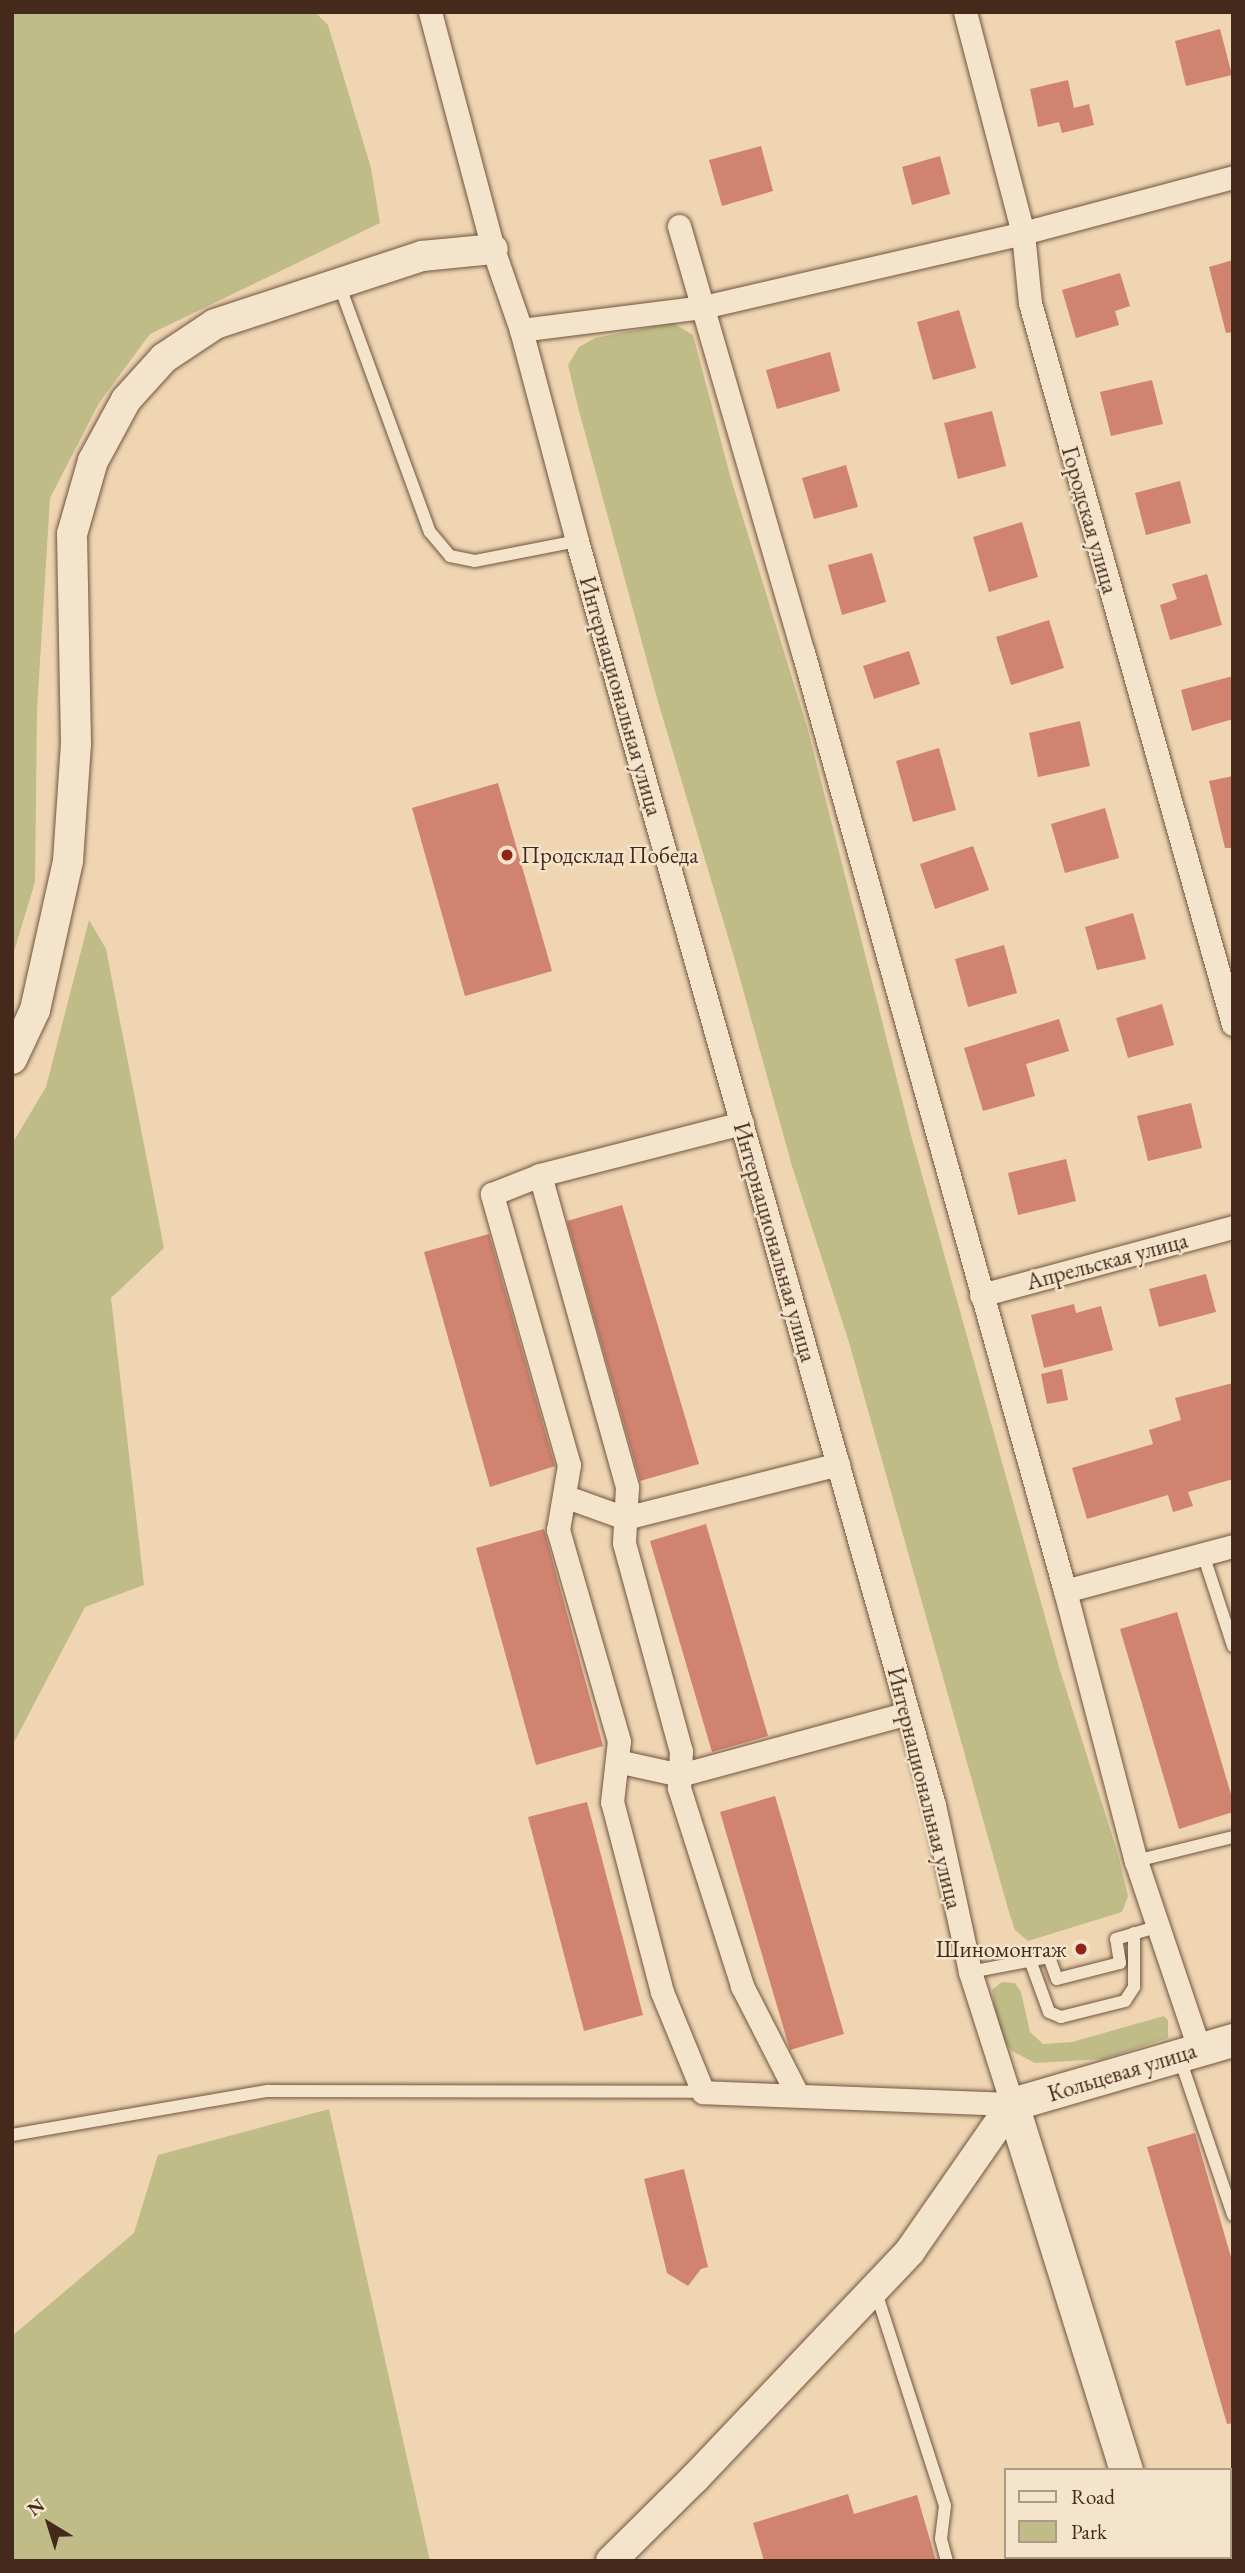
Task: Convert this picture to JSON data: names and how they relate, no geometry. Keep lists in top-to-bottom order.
{
  "streets": {
    "main road": ["Интернациональная улица", "Кольцевая улица"],
    "street": ["Городская улица", "Апрельская улица"]
  },
  "crossings": [
    ["Интернациональная улица", "Кольцевая улица"]
  ],
  "places": ["Продсклад Победа", "Шиномонтаж"],
  "legend": ["Road", "Park"],
  "north": "top left"
}
